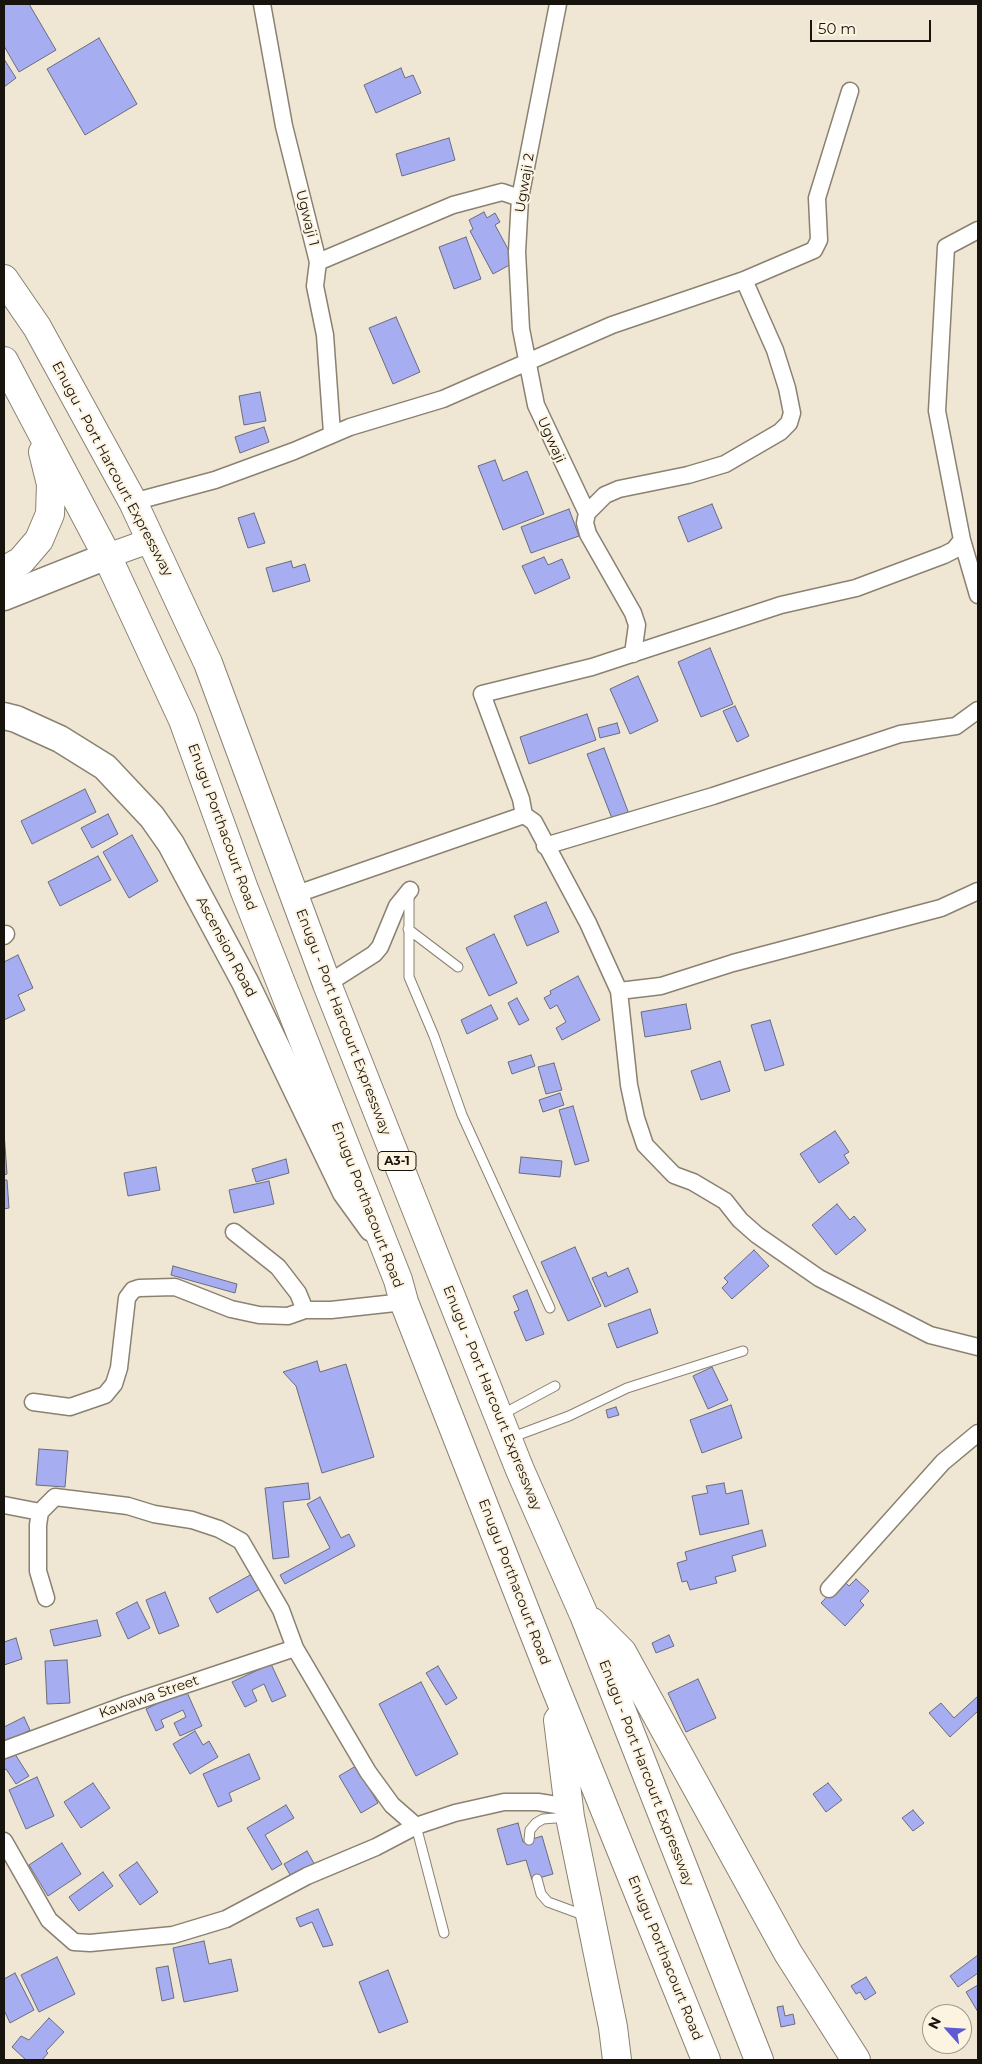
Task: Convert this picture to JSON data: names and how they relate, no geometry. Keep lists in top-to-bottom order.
{
  "streets": {
    "highway": ["Enugu - Port Harcourt Expressway", "Enugu Porthacourt Road", "A3-1"],
    "main road": ["Ascension Road"],
    "street": [
      "Ugwaji 2",
      "Ugwaji 1",
      "Ugwaji",
      "Kawawa Street"
    ]
  },
  "crossings": [
    ["Ugwaji 2", "Ugwaji"],
    ["Enugu Porthacourt Road", "Ascension Road"]
  ],
  "scale_bar": "50 m",
  "north": "top left"
}
